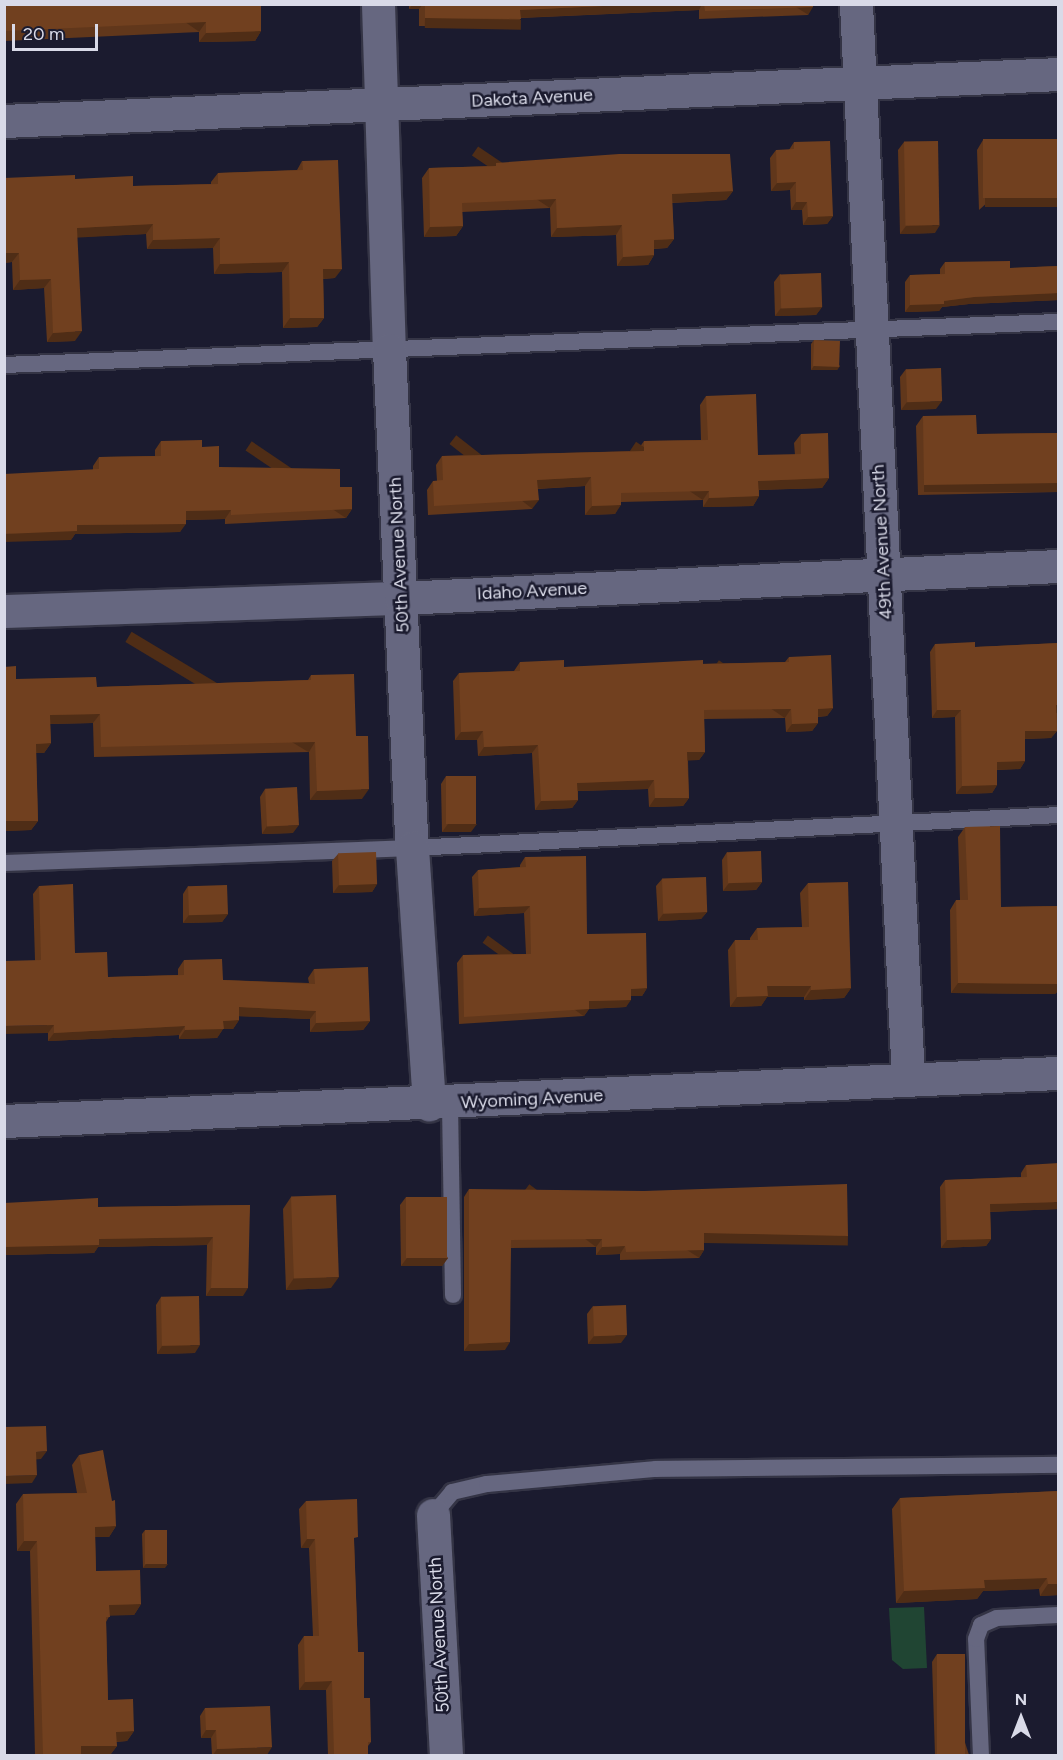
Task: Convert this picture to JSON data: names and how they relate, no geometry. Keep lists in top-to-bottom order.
{
  "streets": {
    "street": [
      "Dakota Avenue",
      "49th Avenue North",
      "50th Avenue North",
      "Idaho Avenue",
      "Wyoming Avenue"
    ]
  },
  "crossings": [
    ["Dakota Avenue", "49th Avenue North"],
    ["Dakota Avenue", "50th Avenue North"],
    ["49th Avenue North", "Idaho Avenue"],
    ["49th Avenue North", "Wyoming Avenue"],
    ["50th Avenue North", "Idaho Avenue"],
    ["50th Avenue North", "Wyoming Avenue"]
  ],
  "scale_bar": "20 m",
  "north": "top"
}
